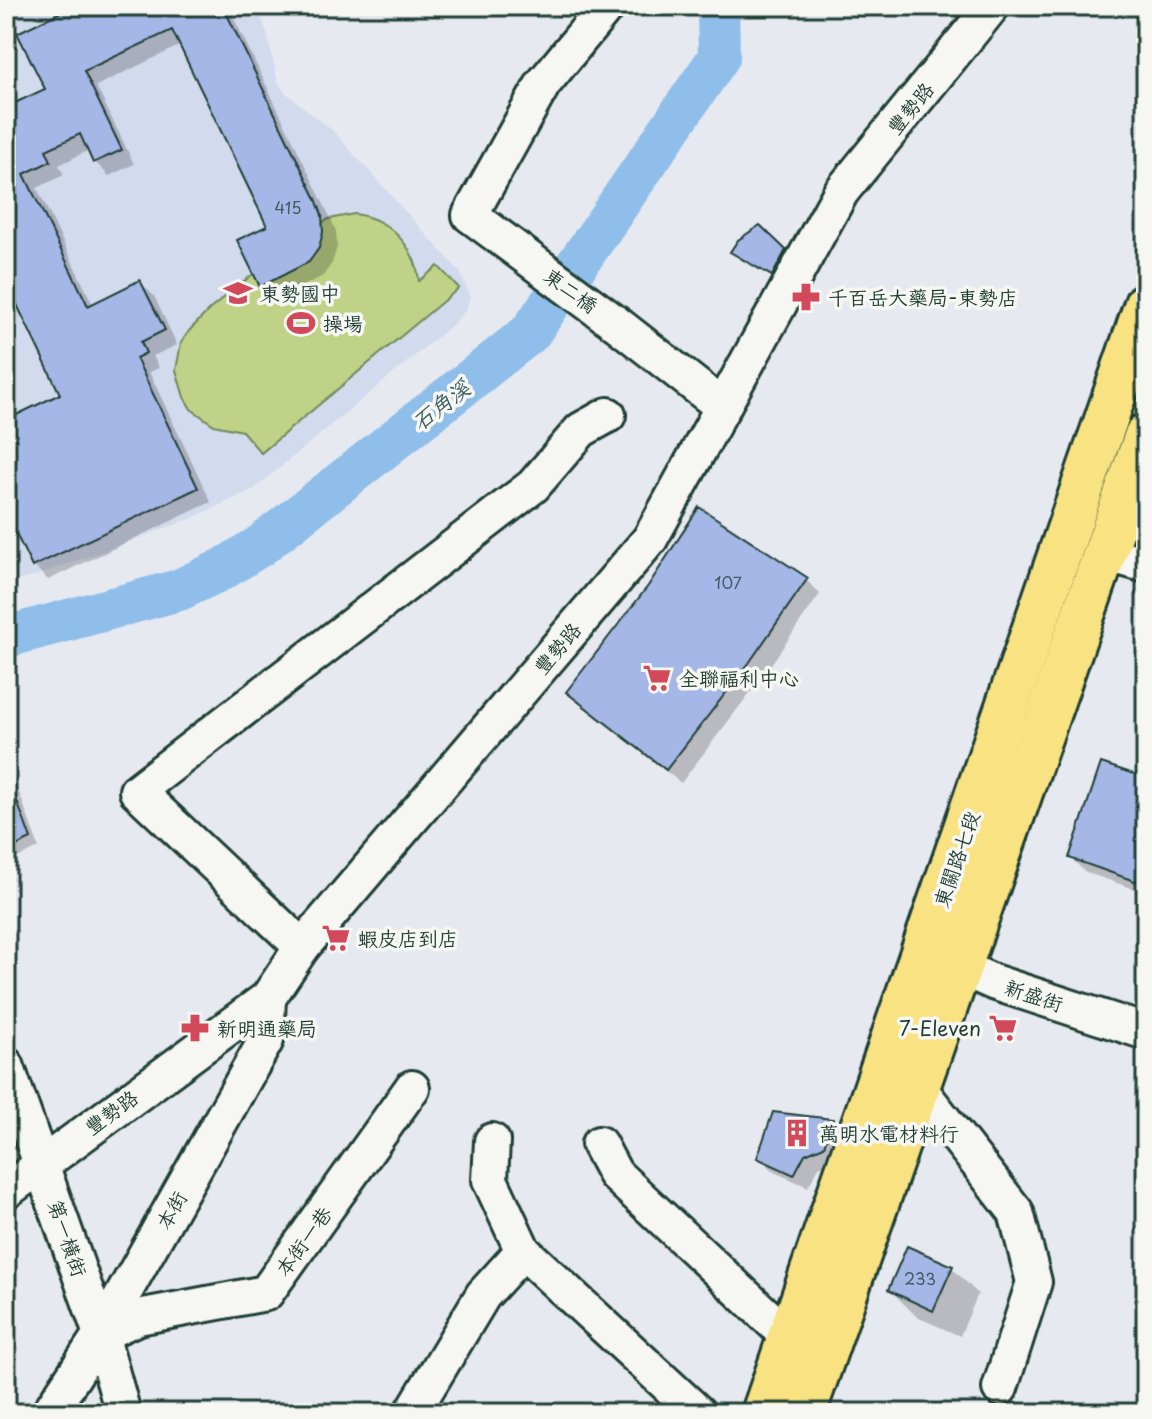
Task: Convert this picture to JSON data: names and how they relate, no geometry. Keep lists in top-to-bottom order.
{
  "streets": {
    "main road": ["東關路七段"],
    "street": [
      "豐勢路",
      "東二橋",
      "新盛街",
      "本街",
      "第一橫街",
      "本街一巷"
    ]
  },
  "crossings": [
    ["豐勢路", "東二橋"],
    ["豐勢路", "本街"],
    ["豐勢路", "第一橫街"],
    ["東關路七段", "新盛街"],
    ["本街", "第一橫街"],
    ["本街", "本街一巷"],
    ["第一橫街", "本街一巷"]
  ],
  "water": ["石角溪"],
  "places": {
    "school or university": ["東勢國中"],
    "pharmacy": ["千百岳大藥局-東勢店", "新明通藥局"],
    "sports": ["操場"],
    "supermarket": ["全聯福利中心", "蝦皮店到店", "7-Eleven"],
    "building": ["萬明水電材料行"]
  },
  "house_numbers": ["415", "107", "233"]
}
